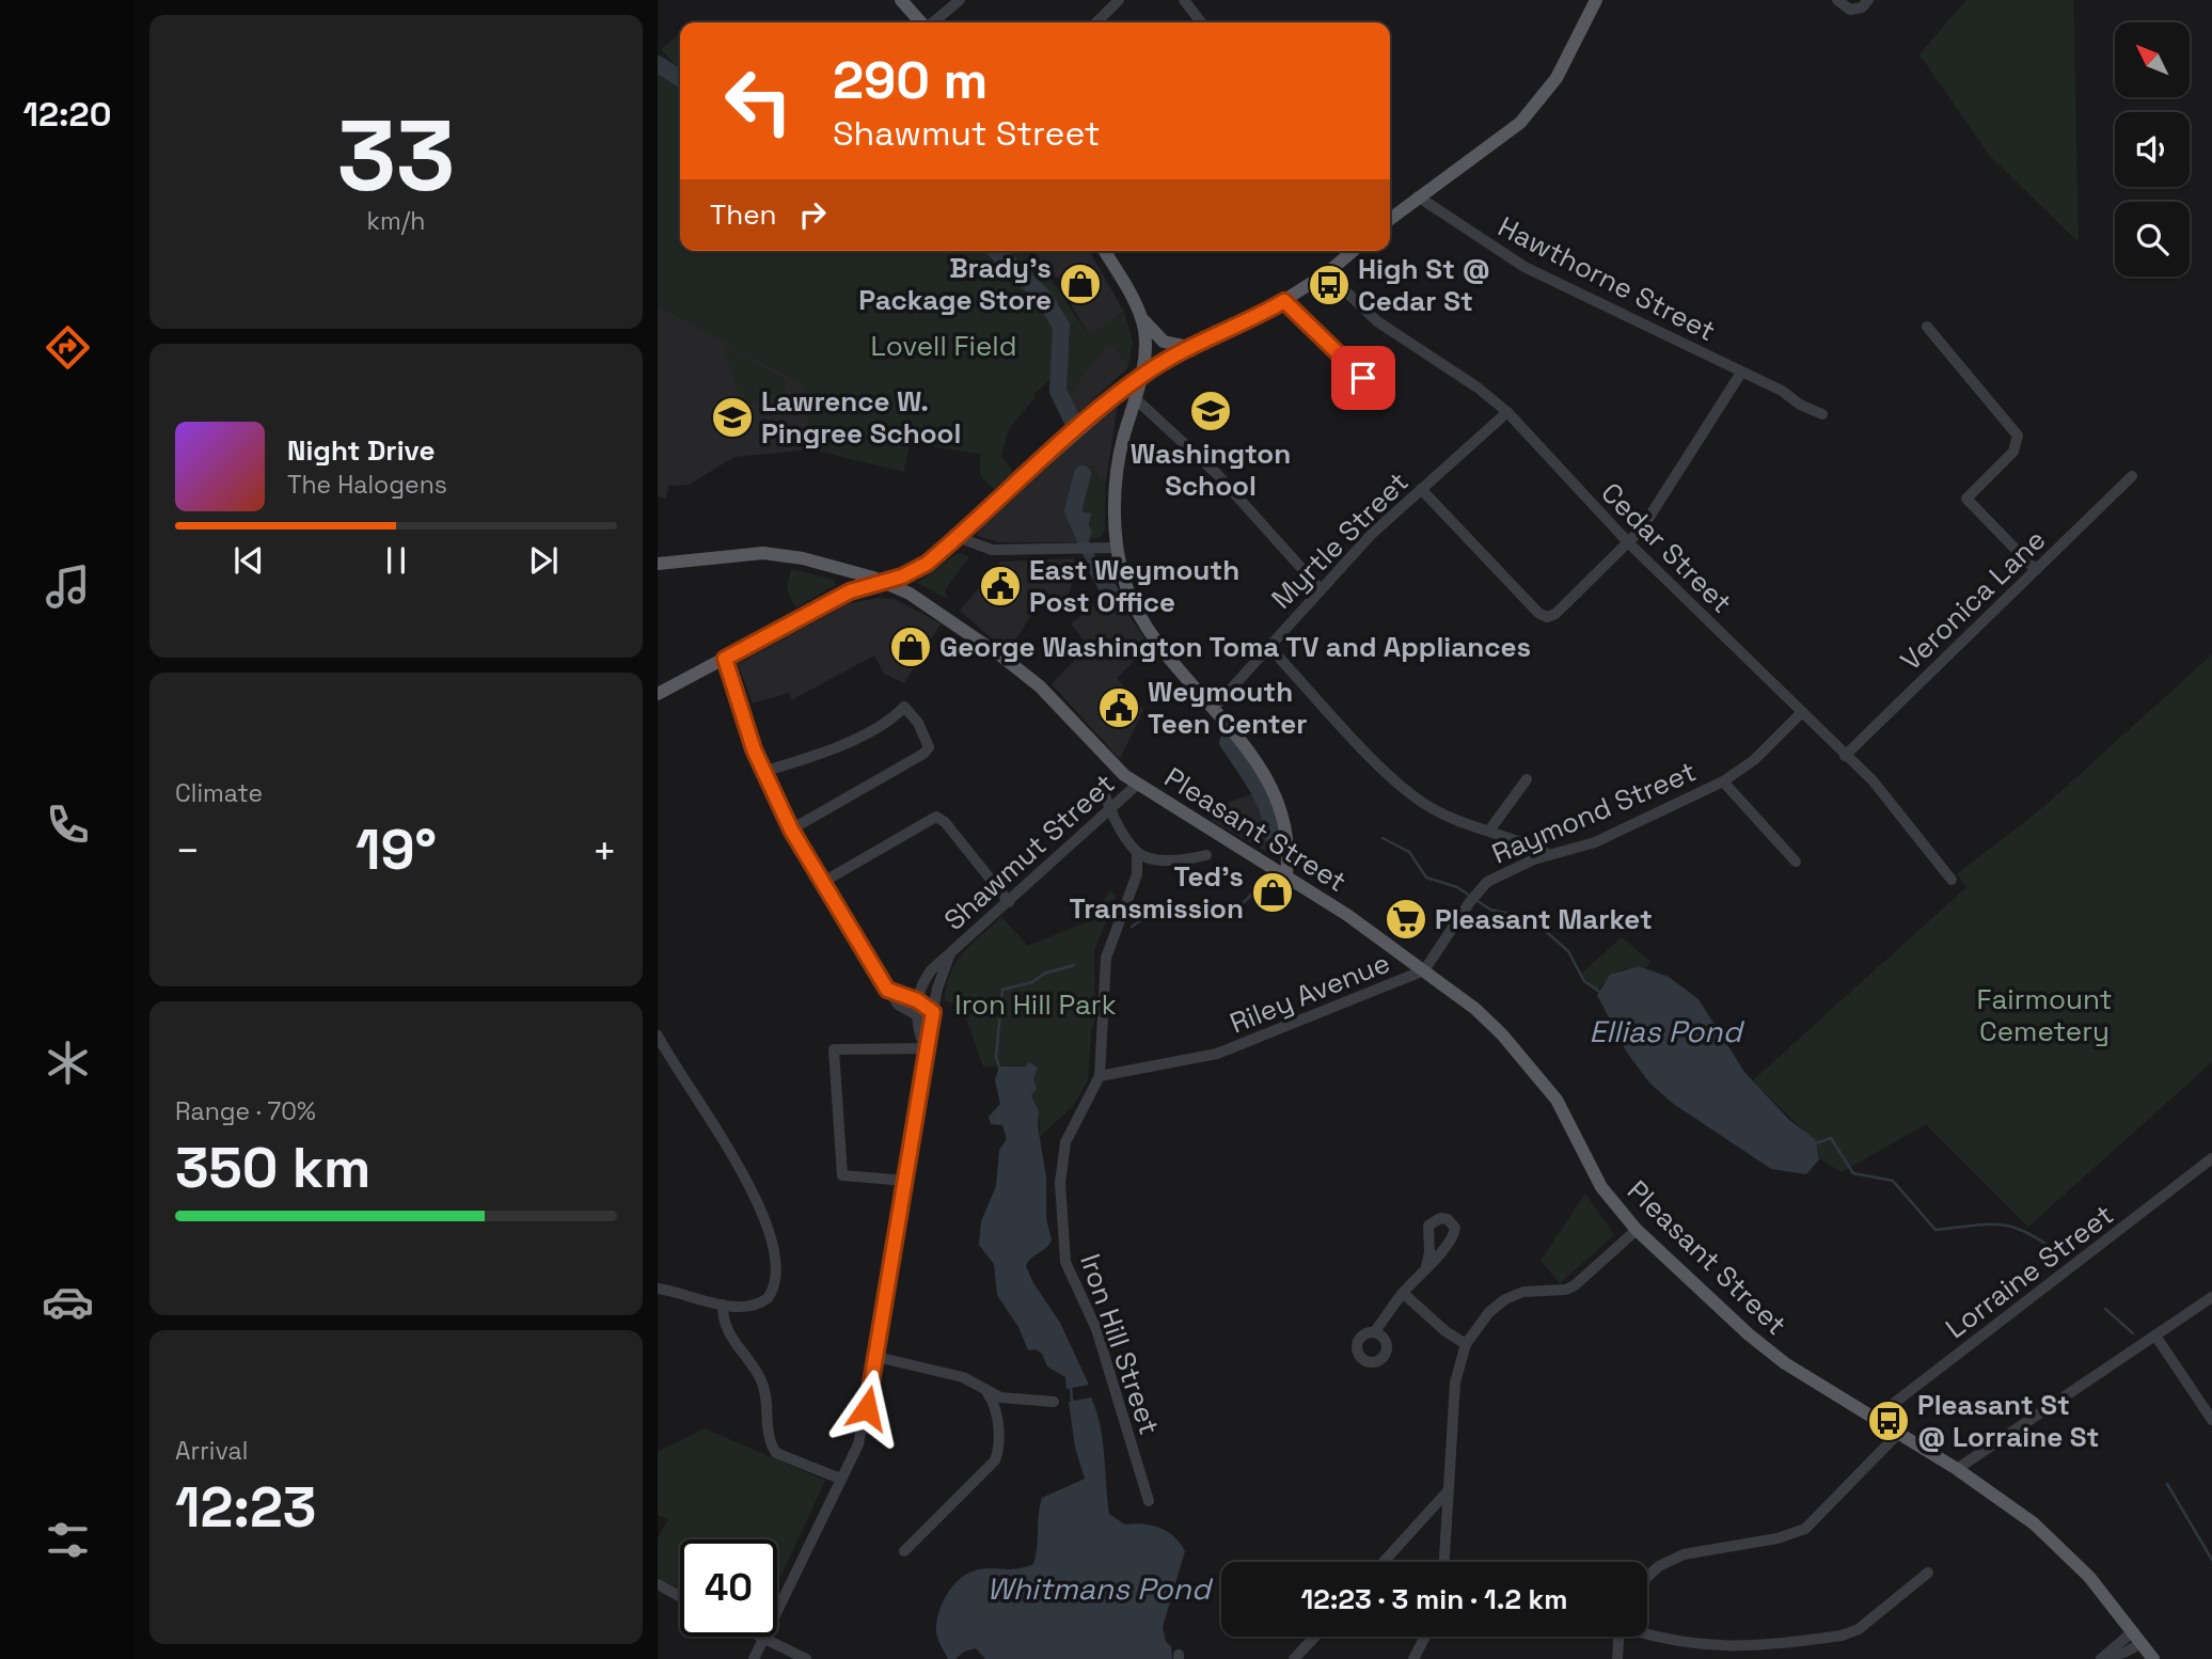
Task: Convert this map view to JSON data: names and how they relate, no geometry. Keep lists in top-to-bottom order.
{
  "streets": {
    "main road": ["Pleasant Street"],
    "street": [
      "Hawthorne Street",
      "Myrtle Street",
      "Cedar Street",
      "Veronica Lane",
      "Raymond Street",
      "Shawmut Street",
      "Riley Avenue",
      "Lorraine Street",
      "Iron Hill Street"
    ]
  },
  "crossings": [
    ["Myrtle Street", "Cedar Street"],
    ["Cedar Street", "Veronica Lane"],
    ["Cedar Street", "Raymond Street"],
    ["Raymond Street", "Pleasant Street"],
    ["Raymond Street", "Riley Avenue"],
    ["Pleasant Street", "Shawmut Street"],
    ["Pleasant Street", "Riley Avenue"],
    ["Pleasant Street", "Lorraine Street"],
    ["Riley Avenue", "Iron Hill Street"]
  ],
  "water": ["Ellias Pond", "Whitmans Pond"],
  "parks": ["Lovell Field", "Fairmount Cemetery", "Iron Hill Park"],
  "places": {
    "shop": ["Brady's Package Store", "George Washington Toma TV and Appliances", "Ted's Transmission"],
    "bus stop": ["High St @ Cedar St", "Pleasant St @ Lorraine St"],
    "school or university": ["Washington School", "Lawrence W. Pingree School"],
    "public building": ["East Weymouth Post Office", "Weymouth Teen Center"],
    "supermarket": ["Pleasant Market"]
  },
  "north": "top left",
  "page": {
    "tabs": "12:20",
    "tile": [
      ["33", "km/h"],
      "Climate",
      ["Range · 70%", "350 km"],
      ["Arrival", "12:23"]
    ],
    "turn": ["290 m", "Shawmut Street"],
    "then": "Then",
    "song": ["Night Drive", "The Halogens"],
    "heat": ["−", "19°", "+"],
    "limit": "40",
    "trip": "12:23 · 3 min · 1.2 km"
  }
}
